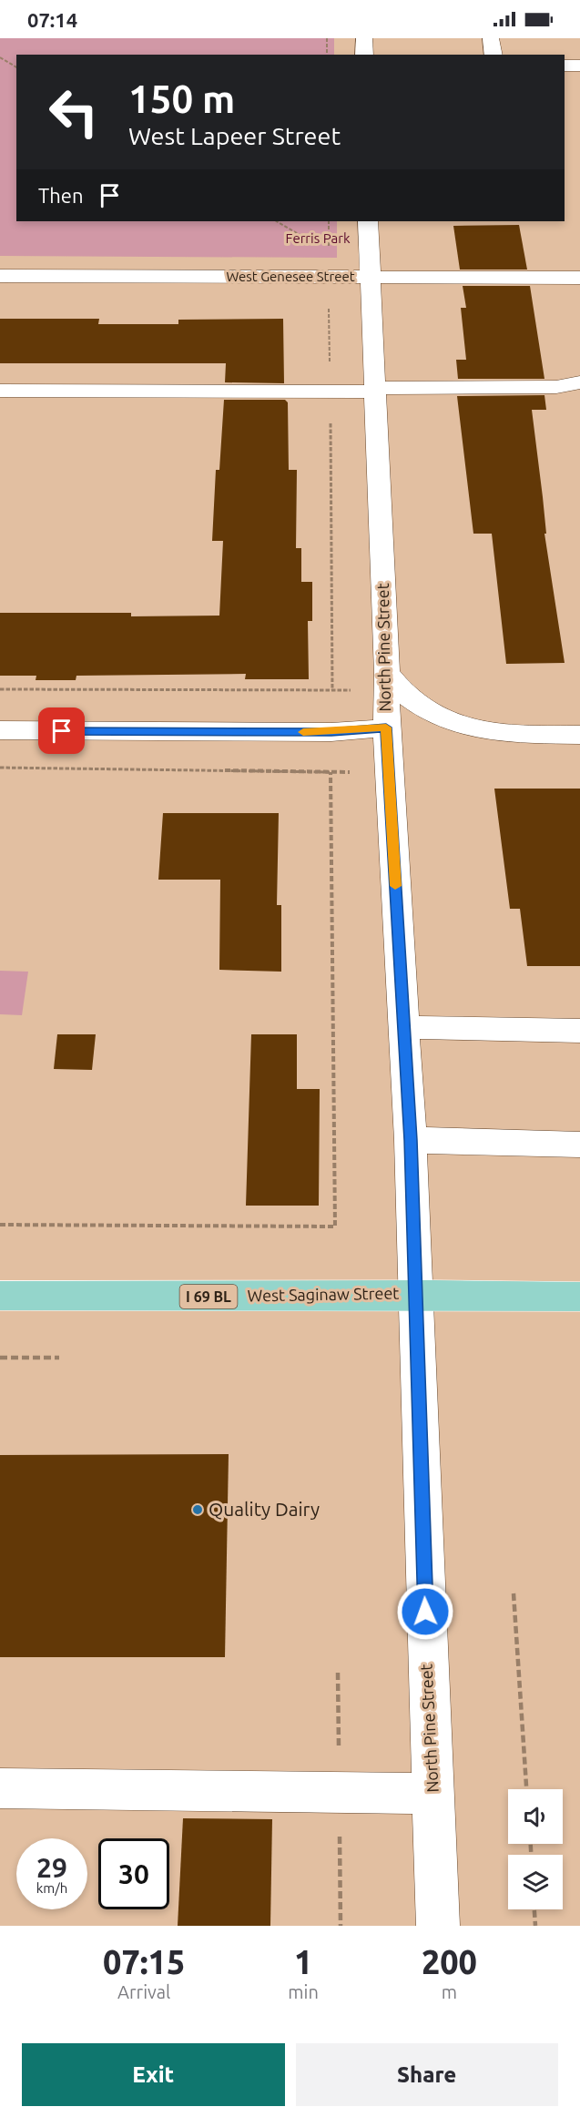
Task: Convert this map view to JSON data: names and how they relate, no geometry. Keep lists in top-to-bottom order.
{
  "streets": {
    "main road": ["West Saginaw Street", "I 69 BL"],
    "street": ["West Genesee Street", "North Pine Street"]
  },
  "crossings": [
    ["West Genesee Street", "North Pine Street"],
    ["North Pine Street", "West Saginaw Street"]
  ],
  "parks": ["Ferris Park"],
  "places": ["Quality Dairy"],
  "page": {
    "status": "07:14",
    "turn": ["150 m", "West Lapeer Street"],
    "then": "Then",
    "speed": "29 km/h",
    "limit": "30",
    "eta": [
      "07:15",
      "Arrival",
      "1",
      "min",
      "200",
      "m"
    ],
    "buttons": ["Exit", "Share"]
  }
}
